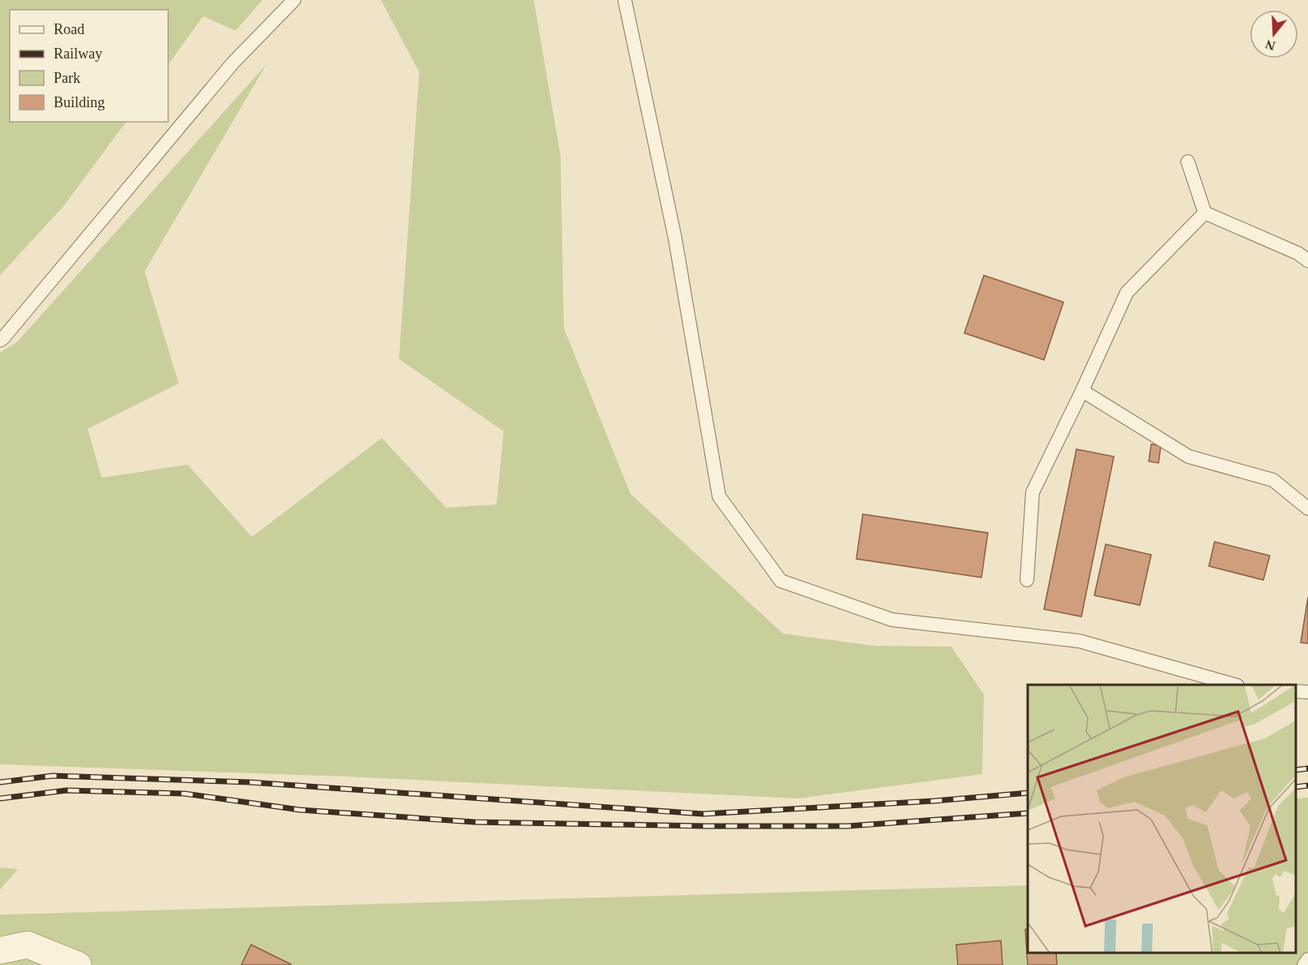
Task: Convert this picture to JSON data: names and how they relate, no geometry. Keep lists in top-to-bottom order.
{
  "legend": [
    "Road",
    "Railway",
    "Park",
    "Building"
  ],
  "north": "bottom"
}
